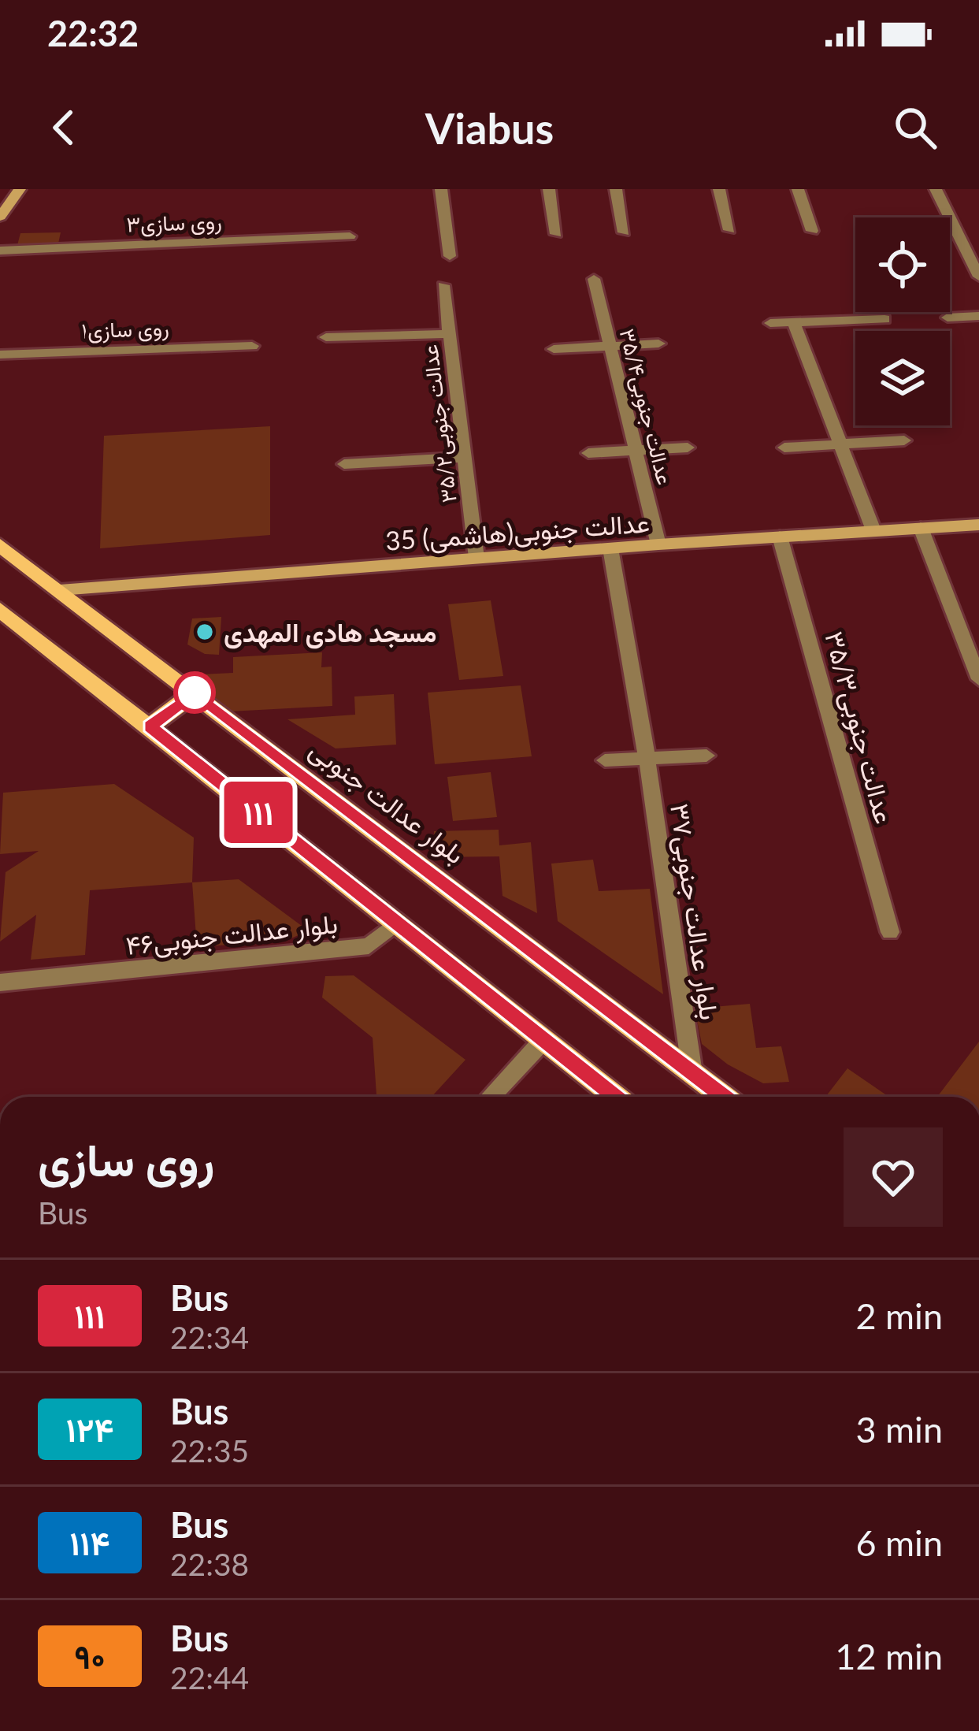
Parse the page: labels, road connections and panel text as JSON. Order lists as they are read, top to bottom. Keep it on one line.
{"streets":{"main road":["بلوار عدالت جنوبی"],"street":["روی سازی۳","روی سازی۱","عدالت جنوبی۳۵/۴","عدالت جنوبی۳۵/۲","35 عدالت جنوبی(هاشمی)","عدالت جنوبی۳۵/۳","بلوار عدالت جنوبی۳۷","بلوار عدالت جنوبی۴۶"]},"crossings":[["عدالت جنوبی۳۵/۴","35 عدالت جنوبی(هاشمی)"],["عدالت جنوبی۳۵/۲","35 عدالت جنوبی(هاشمی)"],["35 عدالت جنوبی(هاشمی)","عدالت جنوبی۳۵/۳"],["35 عدالت جنوبی(هاشمی)","بلوار عدالت جنوبی"],["35 عدالت جنوبی(هاشمی)","بلوار عدالت جنوبی۳۷"],["بلوار عدالت جنوبی","بلوار عدالت جنوبی۳۷"]],"places":["مسجد هادی المهدی"],"lines":["bus line ۱۱۱"],"page":{"status":"22:32","header":"Viabus","on_map":"۱۱۱","heading":["روی سازی","Bus"],"list":[{"mark":"۱۱۱","name":"Bus","note":"22:34","value":"2 min"},{"mark":"۱۲۴","name":"Bus","note":"22:35","value":"3 min"},{"mark":"۱۱۴","name":"Bus","note":"22:38","value":"6 min"},{"mark":"۹۰","name":"Bus","note":"22:44","value":"12 min"}]}}
